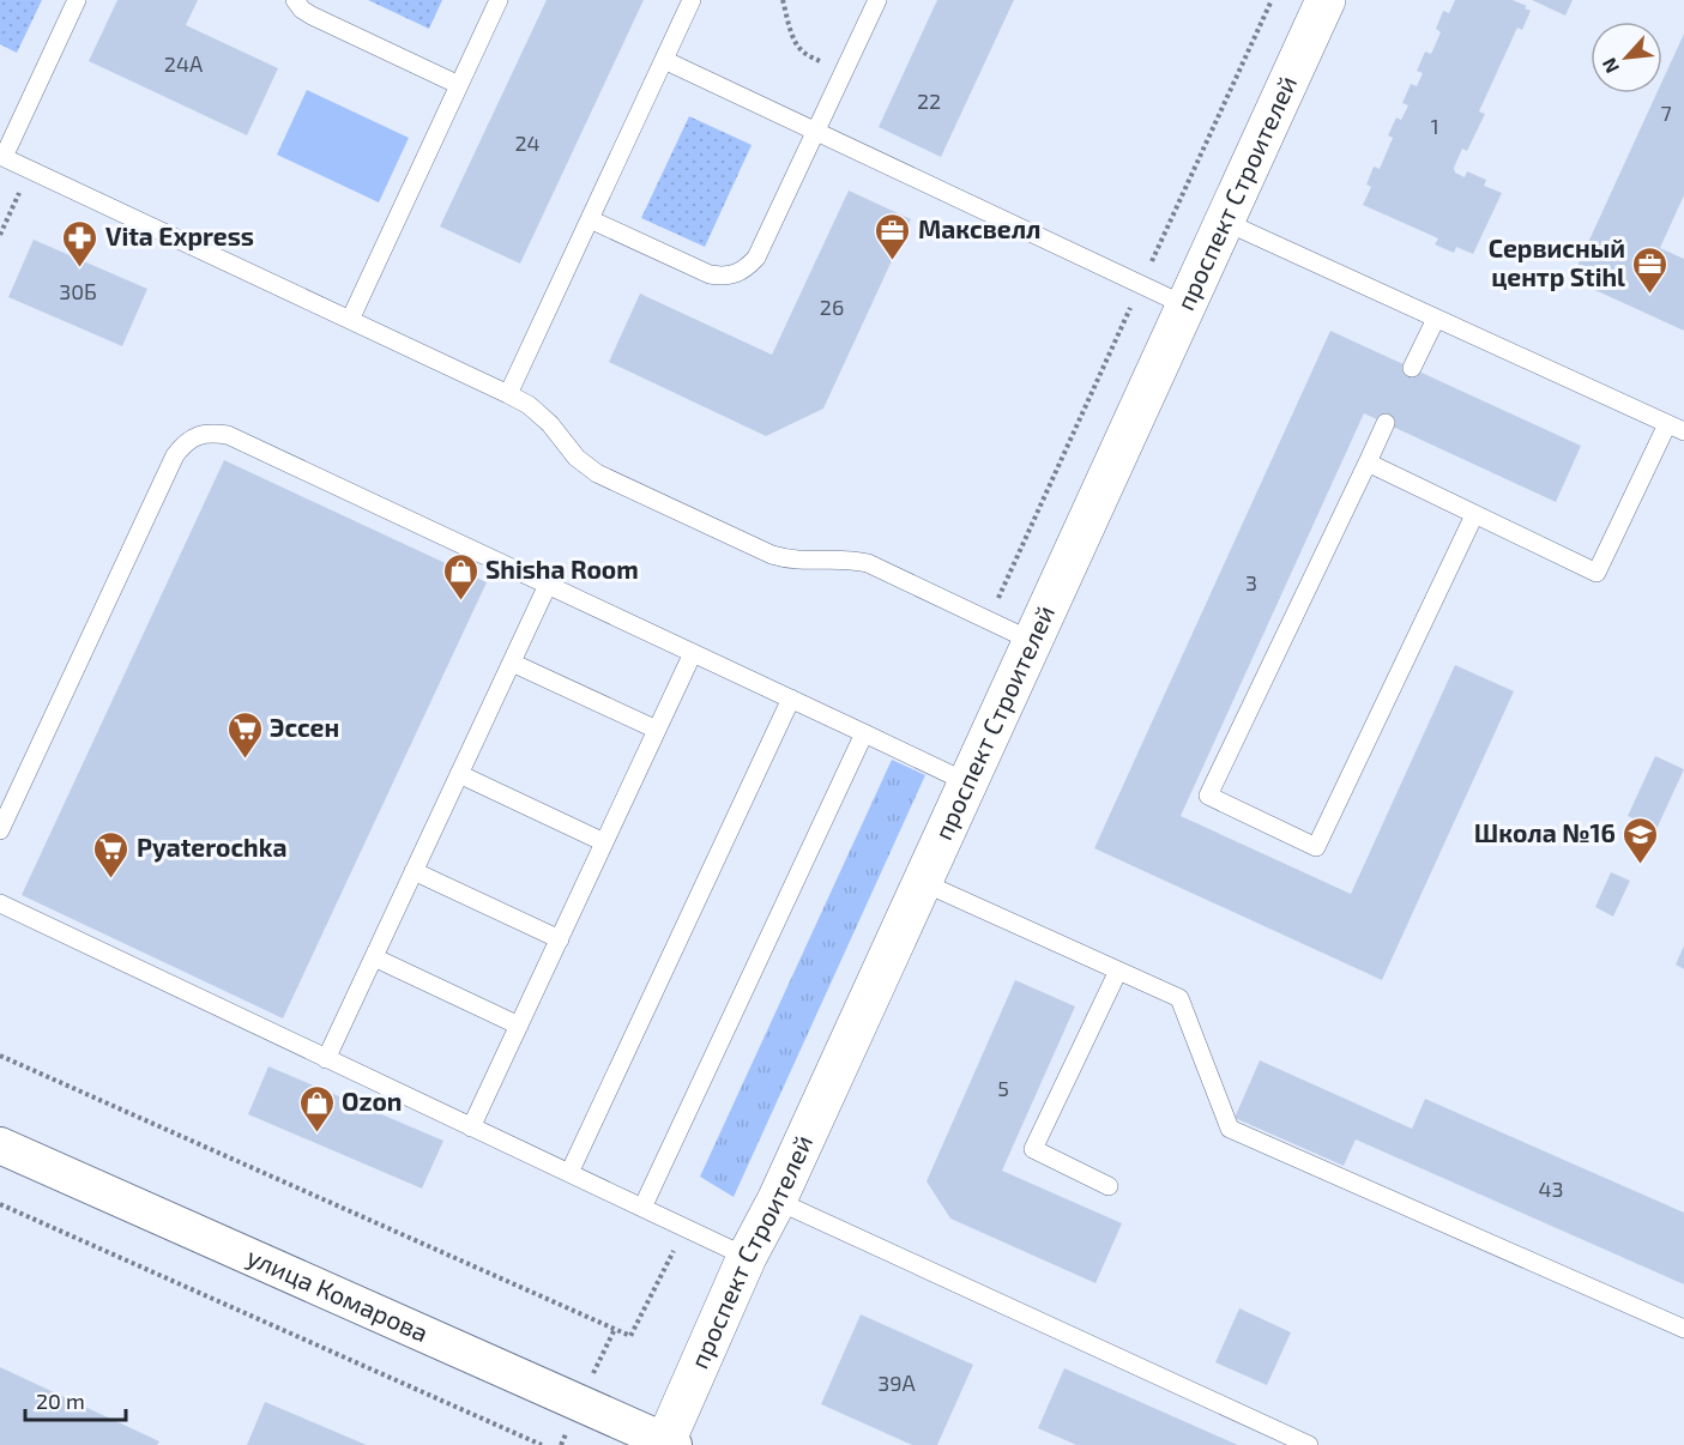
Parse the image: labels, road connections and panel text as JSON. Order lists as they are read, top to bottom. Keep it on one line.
{"streets":{"street":["проспект Строителей","улица Комарова"]},"crossings":[["проспект Строителей","улица Комарова"]],"places":{"office":["Максвелл","Сервисный центр Stihl"],"pharmacy":["Vita Express"],"shop":["Shisha Room","Ozon"],"supermarket":["Эссен","Pyaterochka"],"school or university":["Школа №16"]},"house_numbers":["24А","22","7","1","24","30Б","26","3","5","43","39А"],"scale_bar":"20 m","north":"bottom left"}
